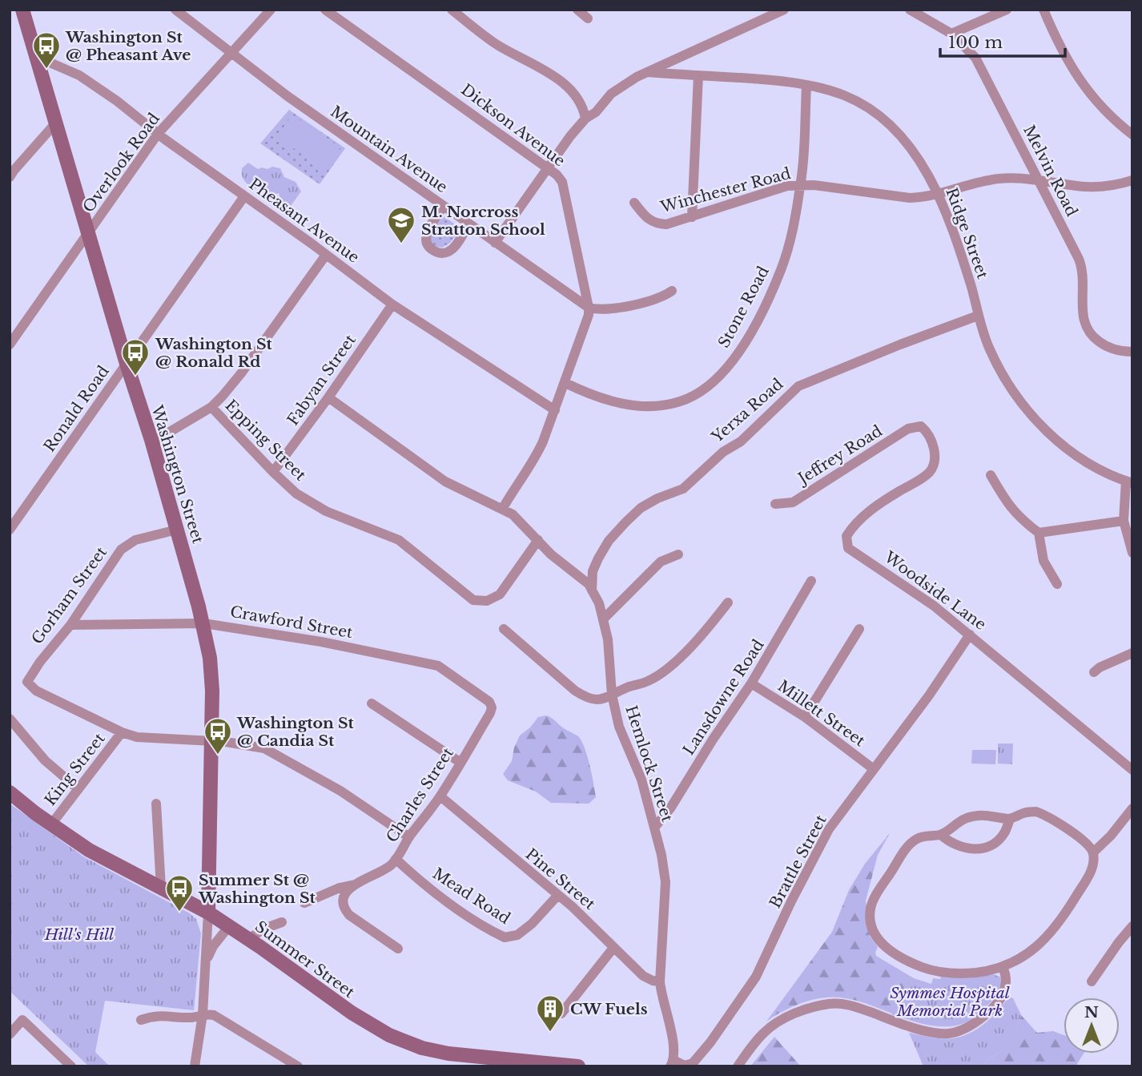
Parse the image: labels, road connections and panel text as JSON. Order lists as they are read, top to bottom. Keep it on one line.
{"streets":{"street":["Dickson Avenue","Mountain Avenue","Overlook Road","Melvin Road","Winchester Road","Pheasant Avenue","Ridge Street","Stone Road","Fabyan Street","Ronald Road","Yerxa Road","Epping Street","Jeffrey Road","Washington Street","Woodside Lane","Gorham Street","Crawford Street","Lansdowne Road","Millett Street","Hemlock Street","King Street","Charles Street","Brattle Street","Pine Street","Mead Road","Summer Street"]},"crossings":[["Dickson Avenue","Mountain Avenue"],["Dickson Avenue","Pheasant Avenue"],["Dickson Avenue","Stone Road"],["Dickson Avenue","Hemlock Street"],["Mountain Avenue","Overlook Road"],["Overlook Road","Pheasant Avenue"],["Overlook Road","Washington Street"],["Melvin Road","Winchester Road"],["Winchester Road","Ridge Street"],["Winchester Road","Stone Road"],["Pheasant Avenue","Fabyan Street"],["Pheasant Avenue","Ronald Road"],["Pheasant Avenue","Washington Street"],["Ridge Street","Stone Road"],["Ridge Street","Yerxa Road"],["Fabyan Street","Epping Street"],["Fabyan Street","Hemlock Street"],["Ronald Road","Washington Street"],["Yerxa Road","Hemlock Street"],["Epping Street","Hemlock Street"],["Jeffrey Road","Woodside Lane"],["Washington Street","Gorham Street"],["Washington Street","Crawford Street"],["Washington Street","Summer Street"],["Woodside Lane","Brattle Street"],["Gorham Street","Crawford Street"],["Gorham Street","King Street"],["Crawford Street","Charles Street"],["Lansdowne Road","Millett Street"],["Lansdowne Road","Hemlock Street"],["Millett Street","Brattle Street"],["Hemlock Street","Brattle Street"],["Hemlock Street","Pine Street"],["King Street","Summer Street"],["Charles Street","Pine Street"],["Charles Street","Mead Road"],["Pine Street","Mead Road"]],"parks":["Hill's Hill","Symmes Hospital Memorial Park"],"places":{"bus stop":["Washington St @ Pheasant Ave","Washington St @ Ronald Rd","Washington St @ Candia St","Summer St @ Washington St"],"school or university":["M. Norcross Stratton School"],"building":["CW Fuels"]},"scale_bar":"100 m","north":"top"}
